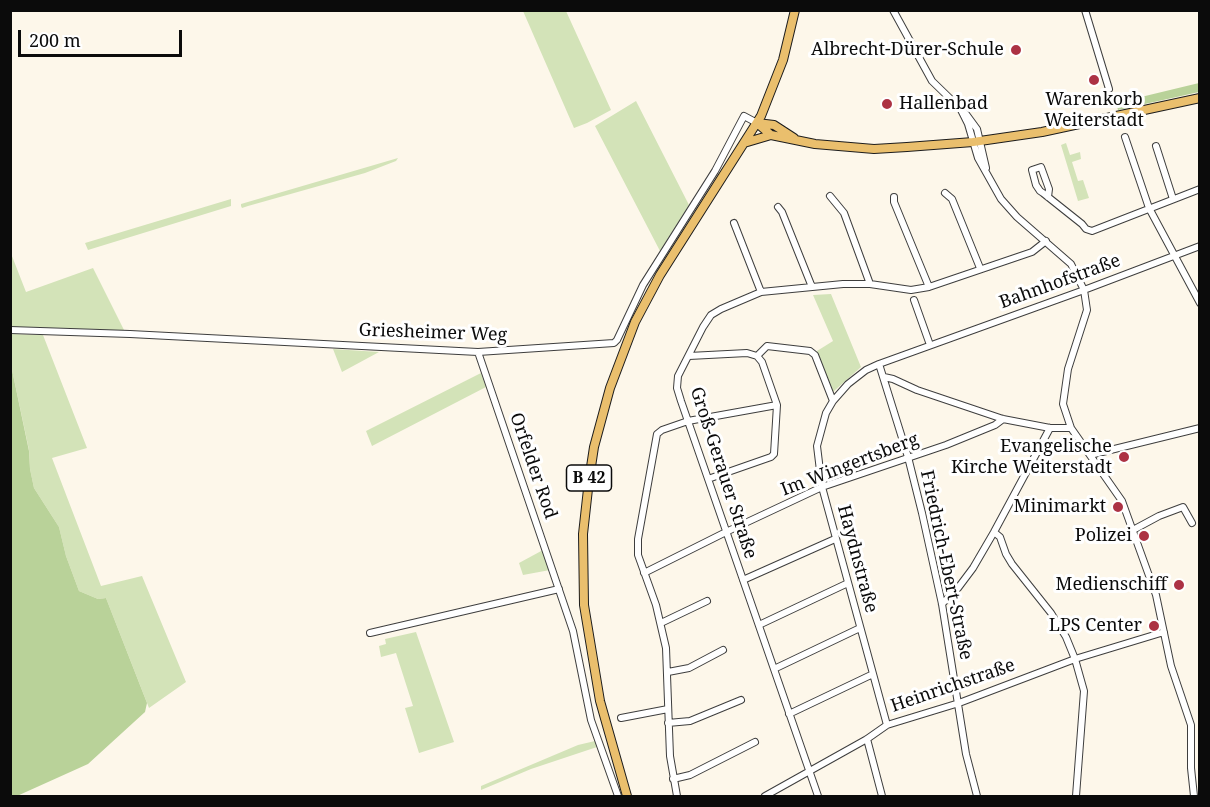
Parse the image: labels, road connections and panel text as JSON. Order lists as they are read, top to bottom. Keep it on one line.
{"streets":{"main road":["B 42"],"street":["Bahnhofstraße","Griesheimer Weg","Im Wingertsberg","Orfelder Rod","Groß-Gerauer Straße","Haydnstraße","Friedrich-Ebert-Straße","Heinrichstraße"]},"crossings":[["Bahnhofstraße","Haydnstraße"],["Bahnhofstraße","Friedrich-Ebert-Straße"],["Griesheimer Weg","Orfelder Rod"],["Griesheimer Weg","B 42"],["Im Wingertsberg","Groß-Gerauer Straße"],["Im Wingertsberg","Haydnstraße"],["Im Wingertsberg","Friedrich-Ebert-Straße"],["Groß-Gerauer Straße","Heinrichstraße"],["Haydnstraße","Friedrich-Ebert-Straße"],["Haydnstraße","Heinrichstraße"],["Friedrich-Ebert-Straße","Heinrichstraße"]],"places":["Albrecht-Dürer-Schule","Warenkorb Weiterstadt","Hallenbad","Evangelische Kirche Weiterstadt","Minimarkt","Polizei","Medienschiff","LPS Center"],"scale_bar":"200 m"}
